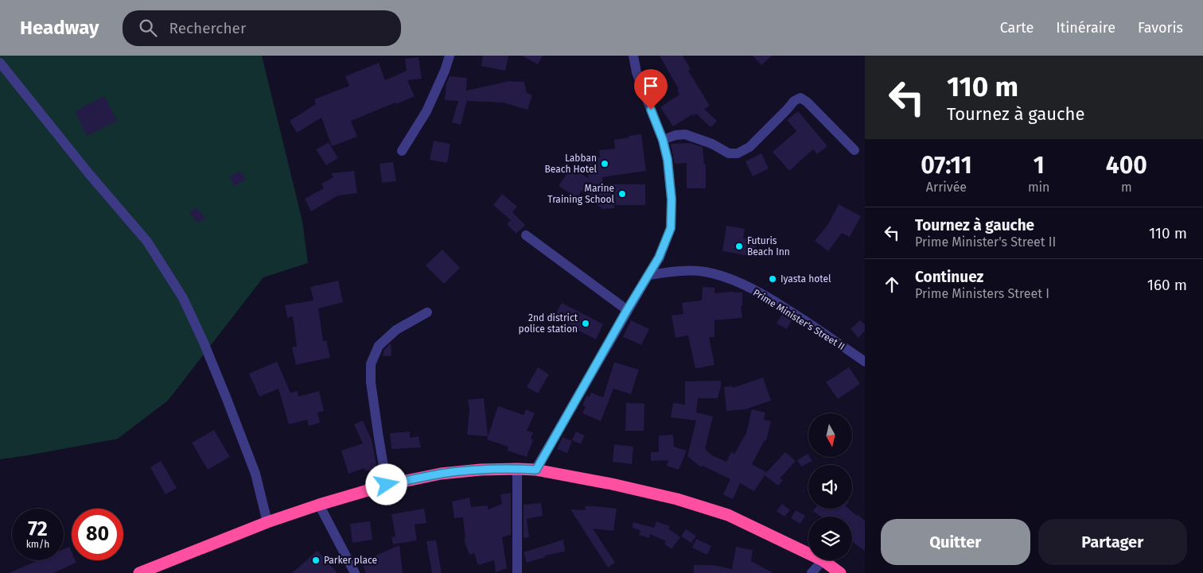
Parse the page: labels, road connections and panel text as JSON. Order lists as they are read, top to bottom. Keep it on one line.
{"streets":{"street":["Prime Minister's Street II"]},"places":["Labban Beach Hotel","Marine Training School","Futuris Beach Inn","Iyasta hotel","2nd district police station","Parker place"],"north":"bottom","page":{"header":"Headway","search":"Rechercher","nav":["Carte","Itinéraire","Favoris"],"turn":["110 m","Tournez à gauche"],"eta":["07:11","Arrivée","1","min","400","m"],"list":[{"name":"Tournez à gauche","note":"Prime Minister's Street II","value":"110 m"},{"name":"Continuez","note":"Prime Ministers Street I","value":"160 m"}],"speed":"72 km/h","limit":"80","buttons":["Quitter","Partager"]}}
